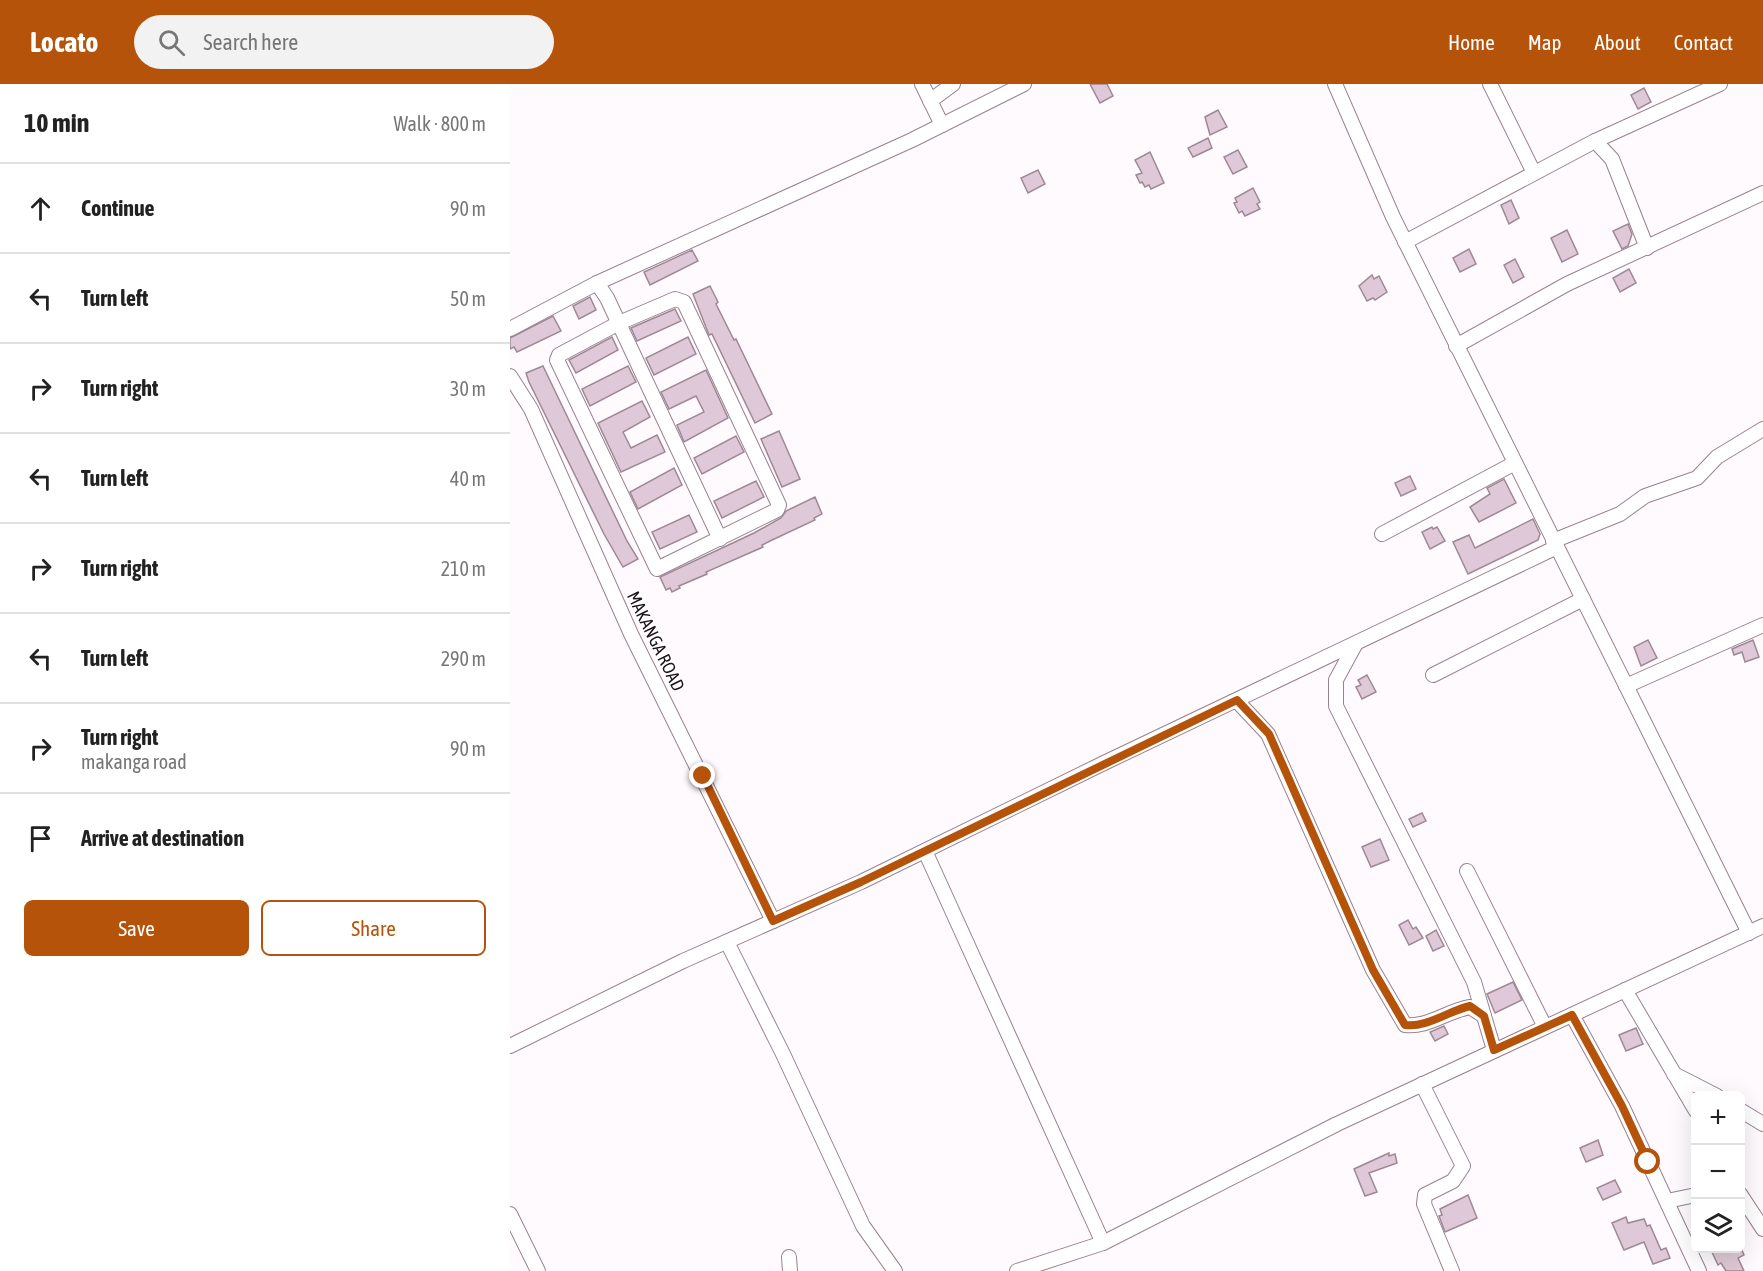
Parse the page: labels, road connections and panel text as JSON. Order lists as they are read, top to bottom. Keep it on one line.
{"streets":{"street":["MAKANGA ROAD"]},"page":{"header":"Locato","search":"Search here","nav":["Home","Map","About","Contact"],"heading":["10 min","Walk · 800 m"],"list":[["Continue","90 m"],["Turn left","50 m"],["Turn right","30 m"],["Turn left","40 m"],["Turn right","210 m"],["Turn left","290 m"],["Turn right","makanga road","90 m"],"Arrive at destination"],"buttons":["Save","Share"],"map_buttons":["+","−"]}}
